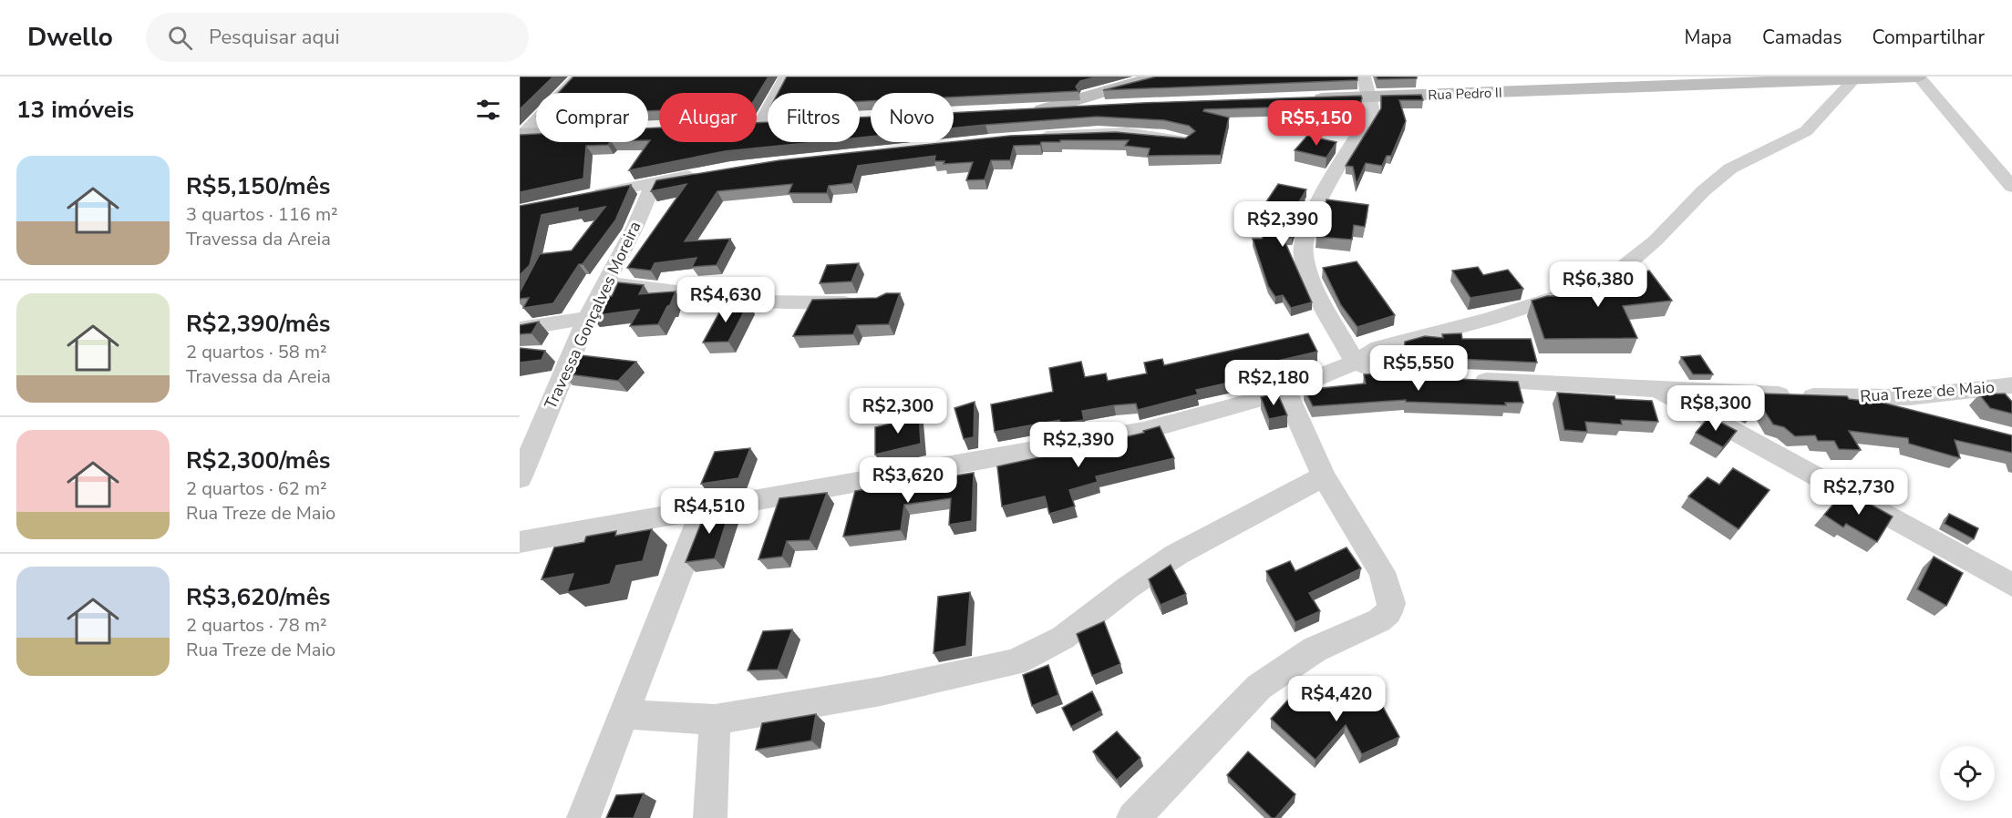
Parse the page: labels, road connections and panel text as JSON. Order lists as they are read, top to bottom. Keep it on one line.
{"streets":{"street":["Rua Pedro II","Travessa Gonçalves Moreira","Rua Treze de Maio"]},"page":{"header":"Dwello","search":"Pesquisar aqui","nav":["Mapa","Camadas","Compartilhar"],"heading":"13 imóveis","chip":["Comprar","Alugar","Filtros","Novo"],"price":["R$5,150","R$2,390","R$6,380","R$4,630","R$5,550","R$2,180","R$8,300","R$2,300","R$2,390","R$3,620","R$2,730","R$4,510","R$4,420"],"list":[{"name":"R$5,150/mês","note":"3 quartos · 116 m² · Travessa da Areia"},{"name":"R$2,390/mês","note":"2 quartos · 58 m² · Travessa da Areia"},{"name":"R$2,300/mês","note":"2 quartos · 62 m² · Rua Treze de Maio"},{"name":"R$3,620/mês","note":"2 quartos · 78 m² · Rua Treze de Maio"}]}}
